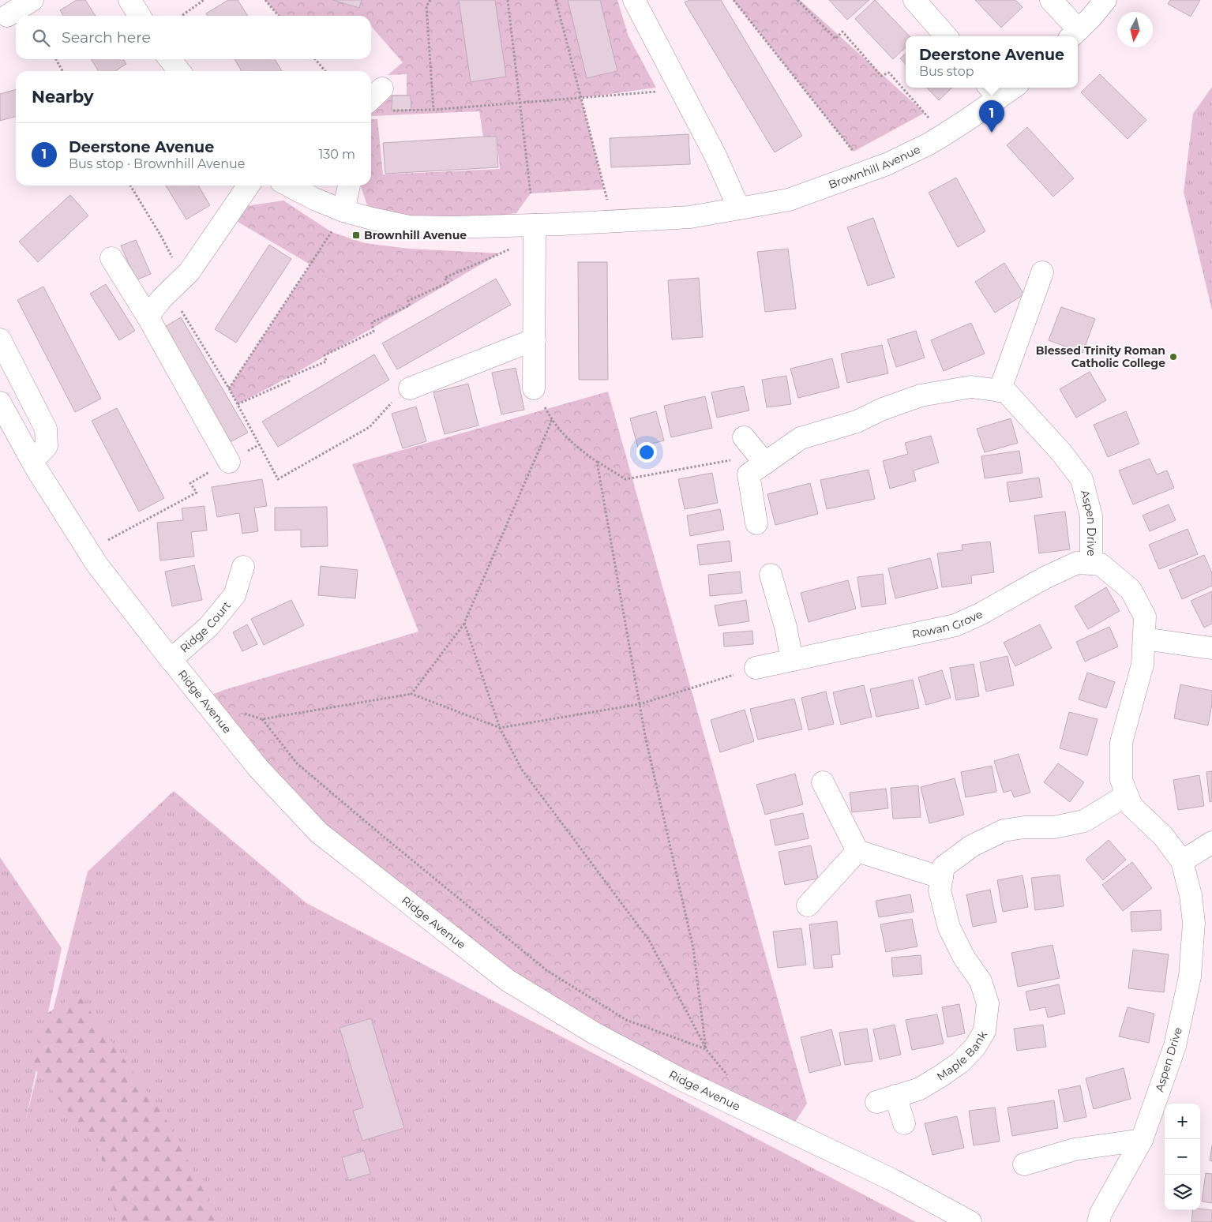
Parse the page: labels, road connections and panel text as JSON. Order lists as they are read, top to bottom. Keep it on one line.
{"streets":{"street":["Brownhill Avenue","Aspen Drive","Rowan Grove","Ridge Court","Ridge Avenue","Maple Bank"]},"crossings":[["Aspen Drive","Rowan Grove"],["Aspen Drive","Maple Bank"],["Ridge Court","Ridge Avenue"]],"places":{"transit":["Brownhill Avenue"],"other":["Blessed Trinity Roman Catholic College"]},"north":"bottom","page":{"search":"Search here","popup":["Deerstone Avenue","Bus stop"],"heading":"Nearby","pins":"1","list":[{"mark":"1","name":"Deerstone Avenue","note":"Bus stop · Brownhill Avenue","value":"130 m"}],"map_buttons":["+","−"]}}
